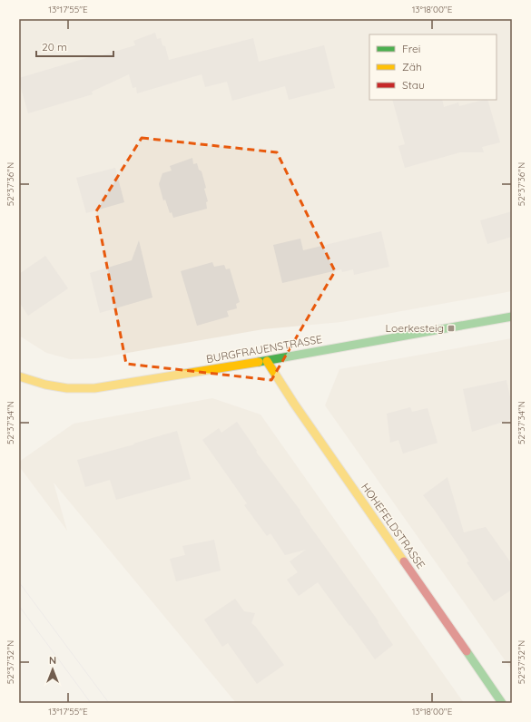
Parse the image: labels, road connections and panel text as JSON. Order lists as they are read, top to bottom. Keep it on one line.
{"streets":{"street":["BURGFRAUENSTRASSE","HOHEFELDSTRASSE"]},"crossings":[["BURGFRAUENSTRASSE","HOHEFELDSTRASSE"]],"places":{"transit":["Loerkesteig"]},"legend":["Frei","Zäh","Stau"],"scale_bar":"20 m","north":"top","coordinates":["13°17'55\"E","13°18'00\"E","52°37'36\"N","52°37'34\"N","52°37'32\"N"]}
